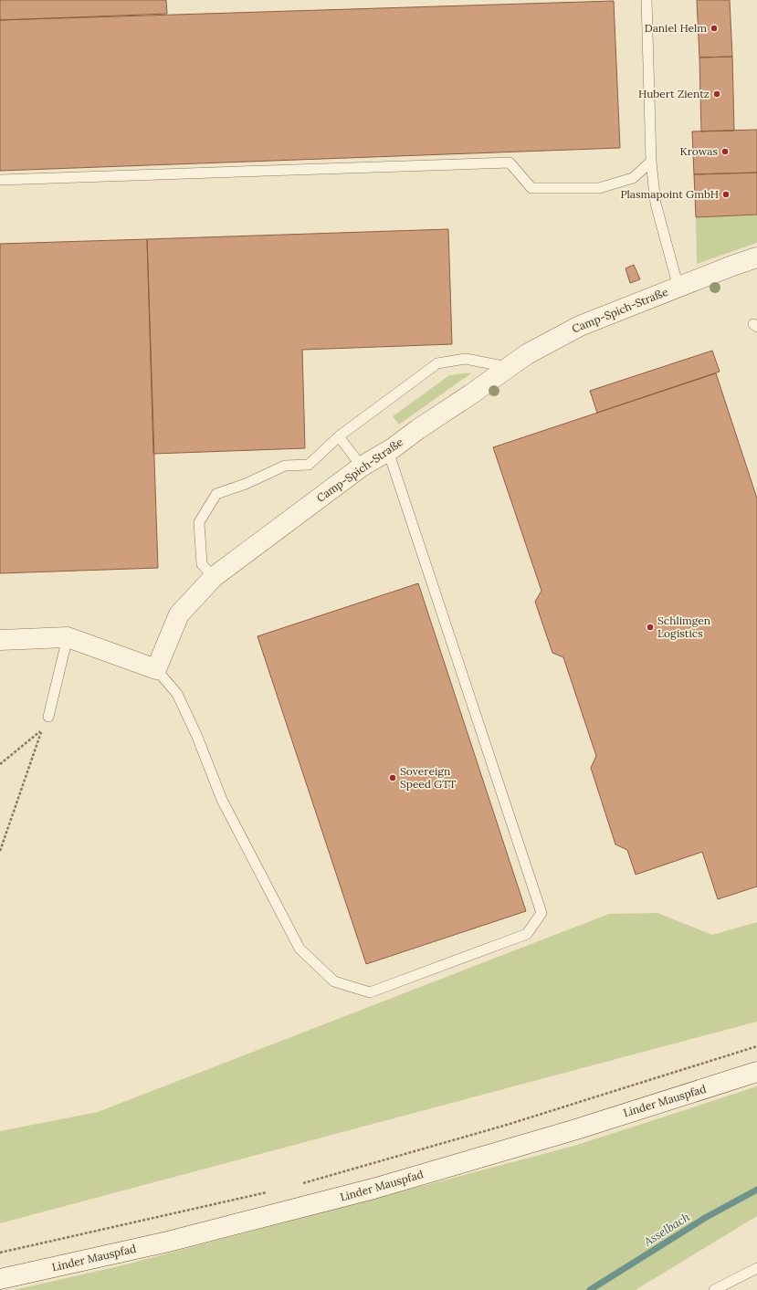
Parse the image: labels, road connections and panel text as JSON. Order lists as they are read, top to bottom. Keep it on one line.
{"streets":{"street":["Camp-Spich-Straße","Linder Mauspfad"]},"water":["Asselbach"],"places":["Daniel Helm","Hubert Zientz","Krowas","Plasmapoint GmbH","Schlimgen Logistics","Sovereign Speed GTT"]}
